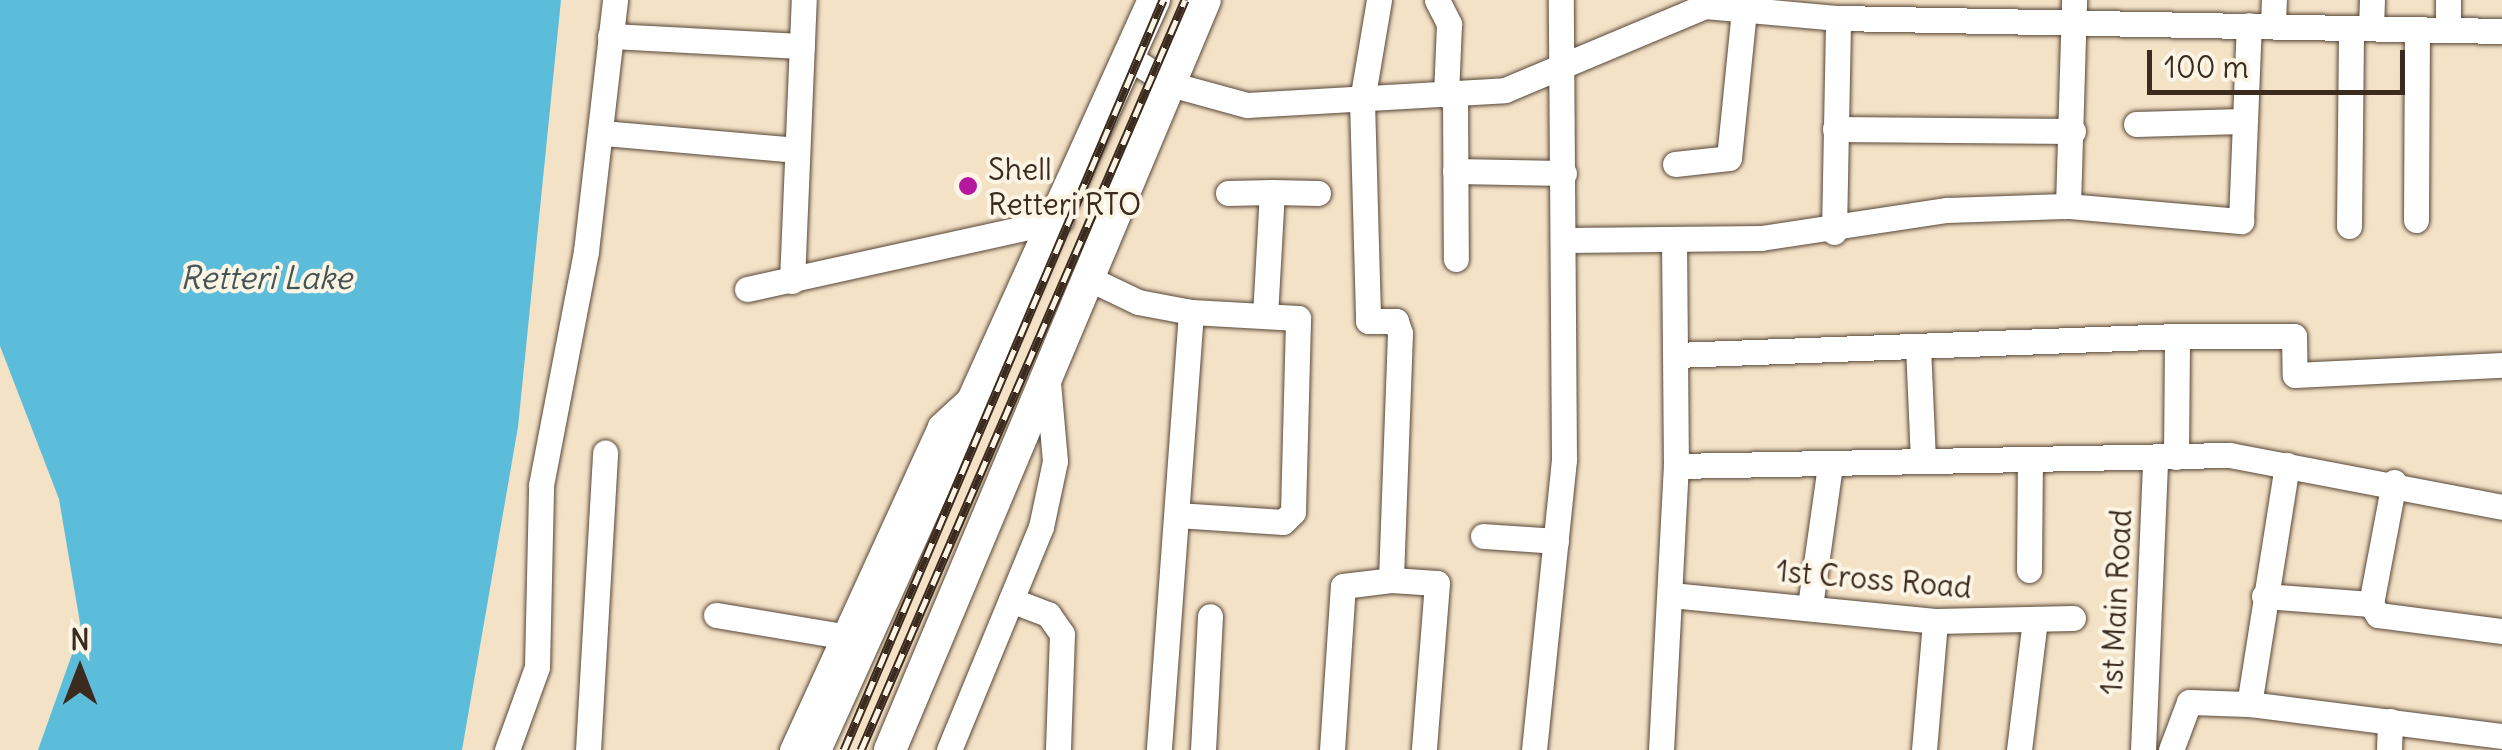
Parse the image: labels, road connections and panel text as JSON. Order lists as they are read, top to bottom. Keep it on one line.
{"streets":{"street":["1st Cross Road","1st Main Road"]},"water":["Retteri Lake"],"places":["Shell Retteri RTO"],"scale_bar":"100 m","north":"top"}
